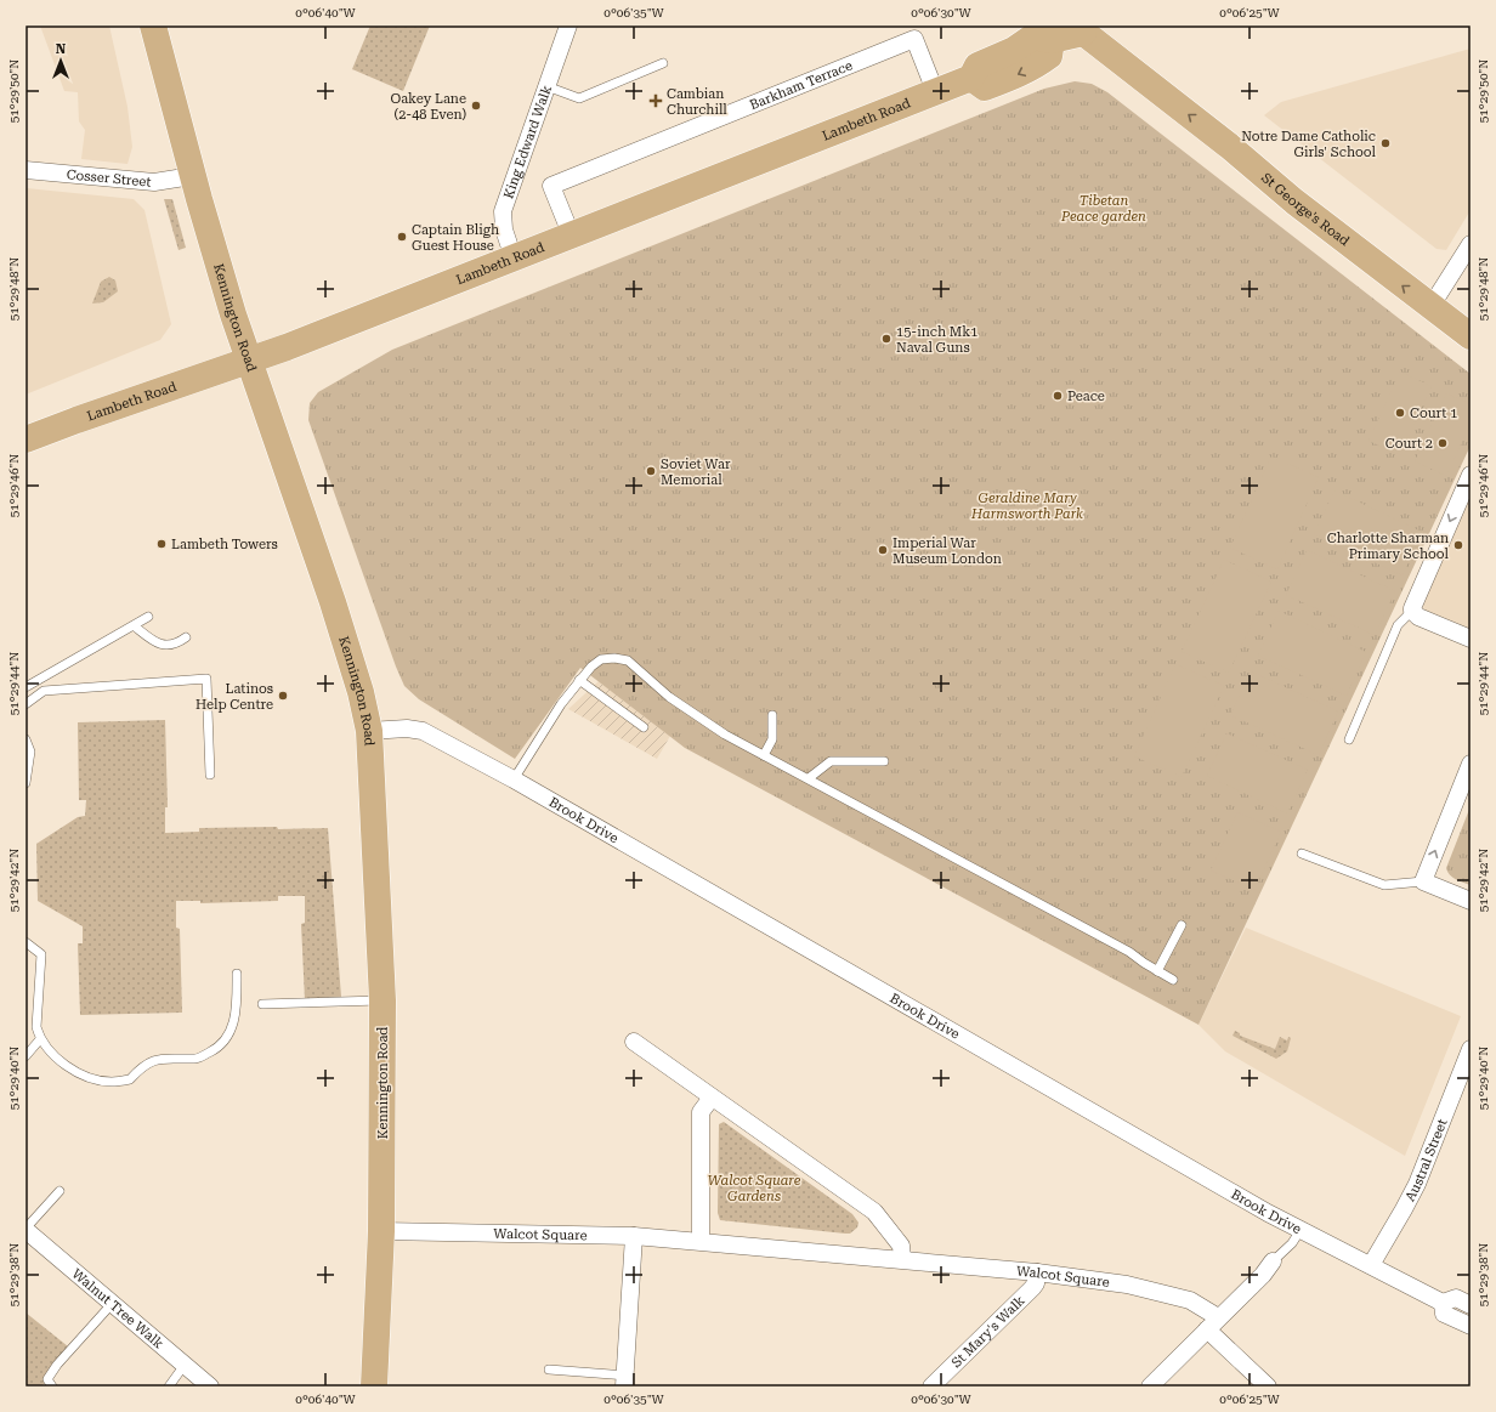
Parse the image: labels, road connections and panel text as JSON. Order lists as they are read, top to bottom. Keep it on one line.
{"streets":{"main road":["Lambeth Road","St George's Road","Kennington Road"],"street":["Barkham Terrace","King Edward Walk","Cosser Street","Brook Drive","Austral Street","Walcot Square","Walnut Tree Walk","St Mary's Walk"]},"crossings":[["Barkham Terrace","Lambeth Road"],["Lambeth Road","King Edward Walk"],["Lambeth Road","St George's Road"],["Lambeth Road","Kennington Road"],["Cosser Street","Kennington Road"],["Kennington Road","Brook Drive"],["Kennington Road","Walcot Square"],["Brook Drive","Austral Street"],["Walcot Square","St Mary's Walk"]],"one_way":["St George's Road"],"parks":["Tibetan Peace garden","Geraldine Mary Harmsworth Park","Walcot Square Gardens"],"places":{"health":["Cambian Churchill"],"other":["Oakey Lane (2-48 Even)","Notre Dame Catholic Girls' School","Captain Bligh Guest House","15-inch Mk1 Naval Guns","Peace","Court 1","Court 2","Soviet War Memorial","Lambeth Towers","Charlotte Sharman Primary School","Imperial War Museum London","Latinos Help Centre"]},"north":"top","coordinates":["0°06'40\"W","0°06'35\"W","0°06'30\"W","0°06'25\"W","51°29'50\"N","51°29'48\"N","51°29'46\"N","51°29'44\"N","51°29'42\"N","51°29'40\"N","51°29'38\"N"]}
